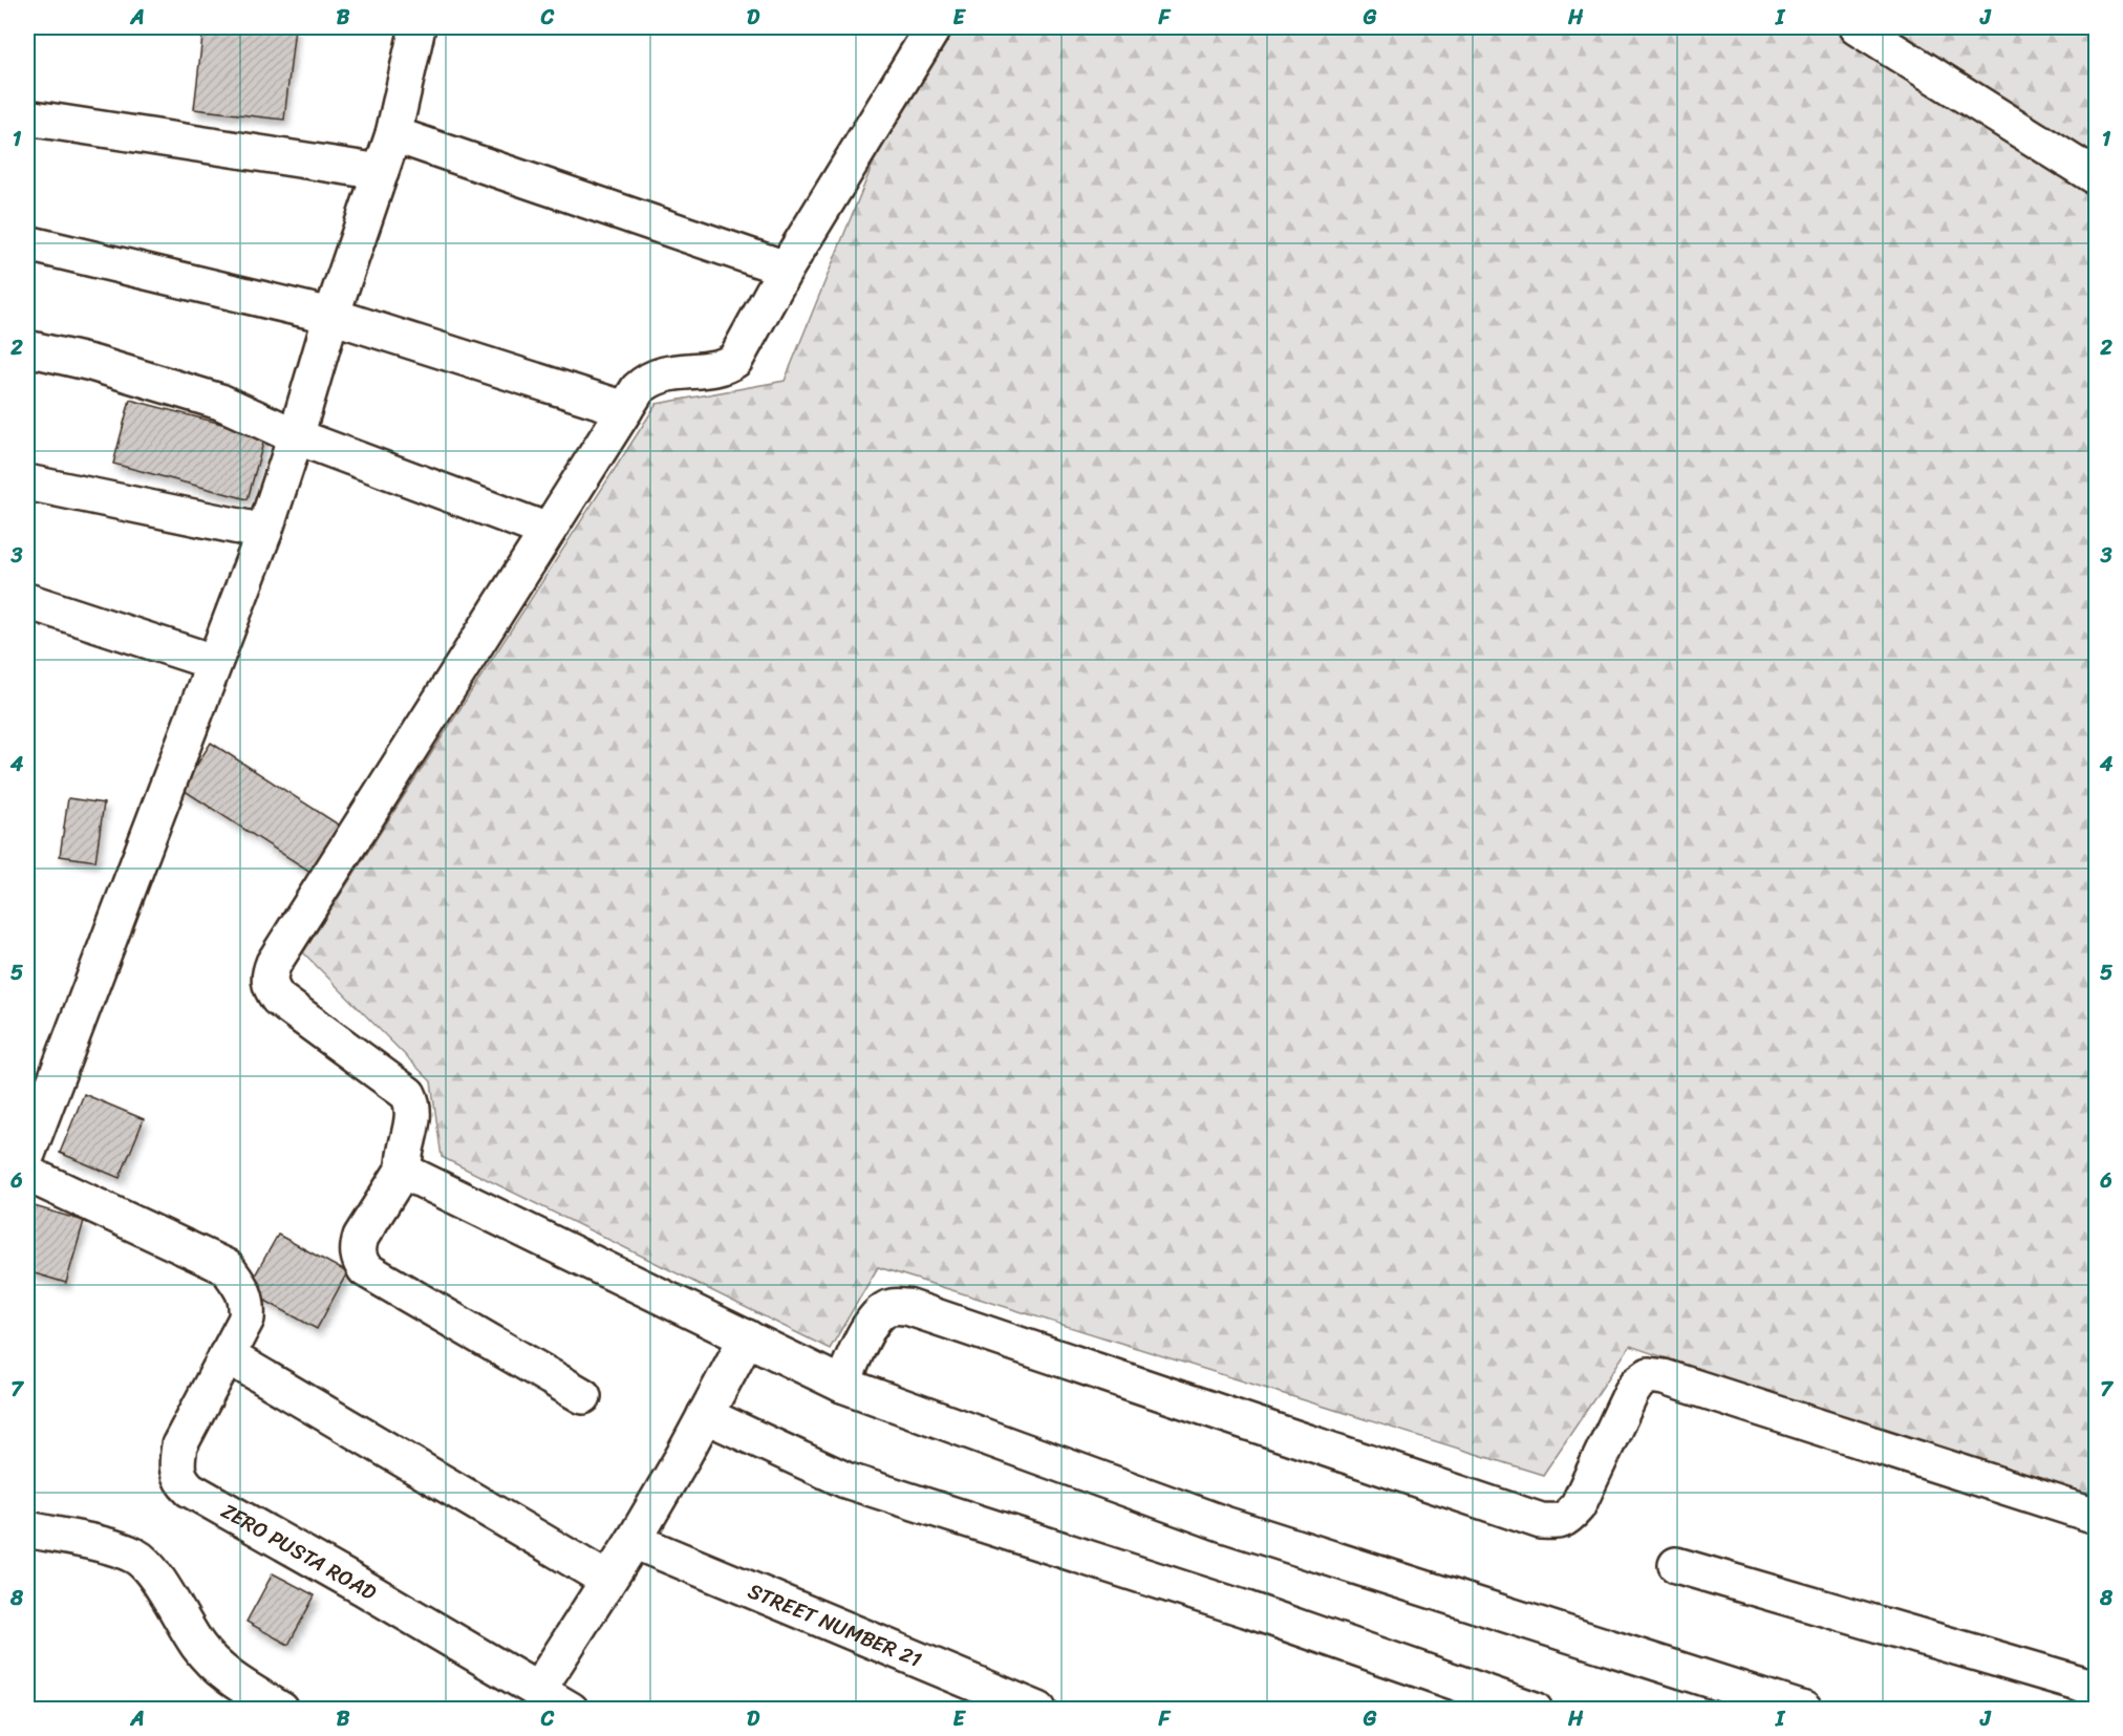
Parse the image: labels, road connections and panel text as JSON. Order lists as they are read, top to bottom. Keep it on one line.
{"streets":{"street":["ZERO PUSTA ROAD","STREET NUMBER 21"]},"grid":{"columns":["A","B","C","D","E","F","G","H","I","J"],"rows":["1","2","3","4","5","6","7","8"]}}
